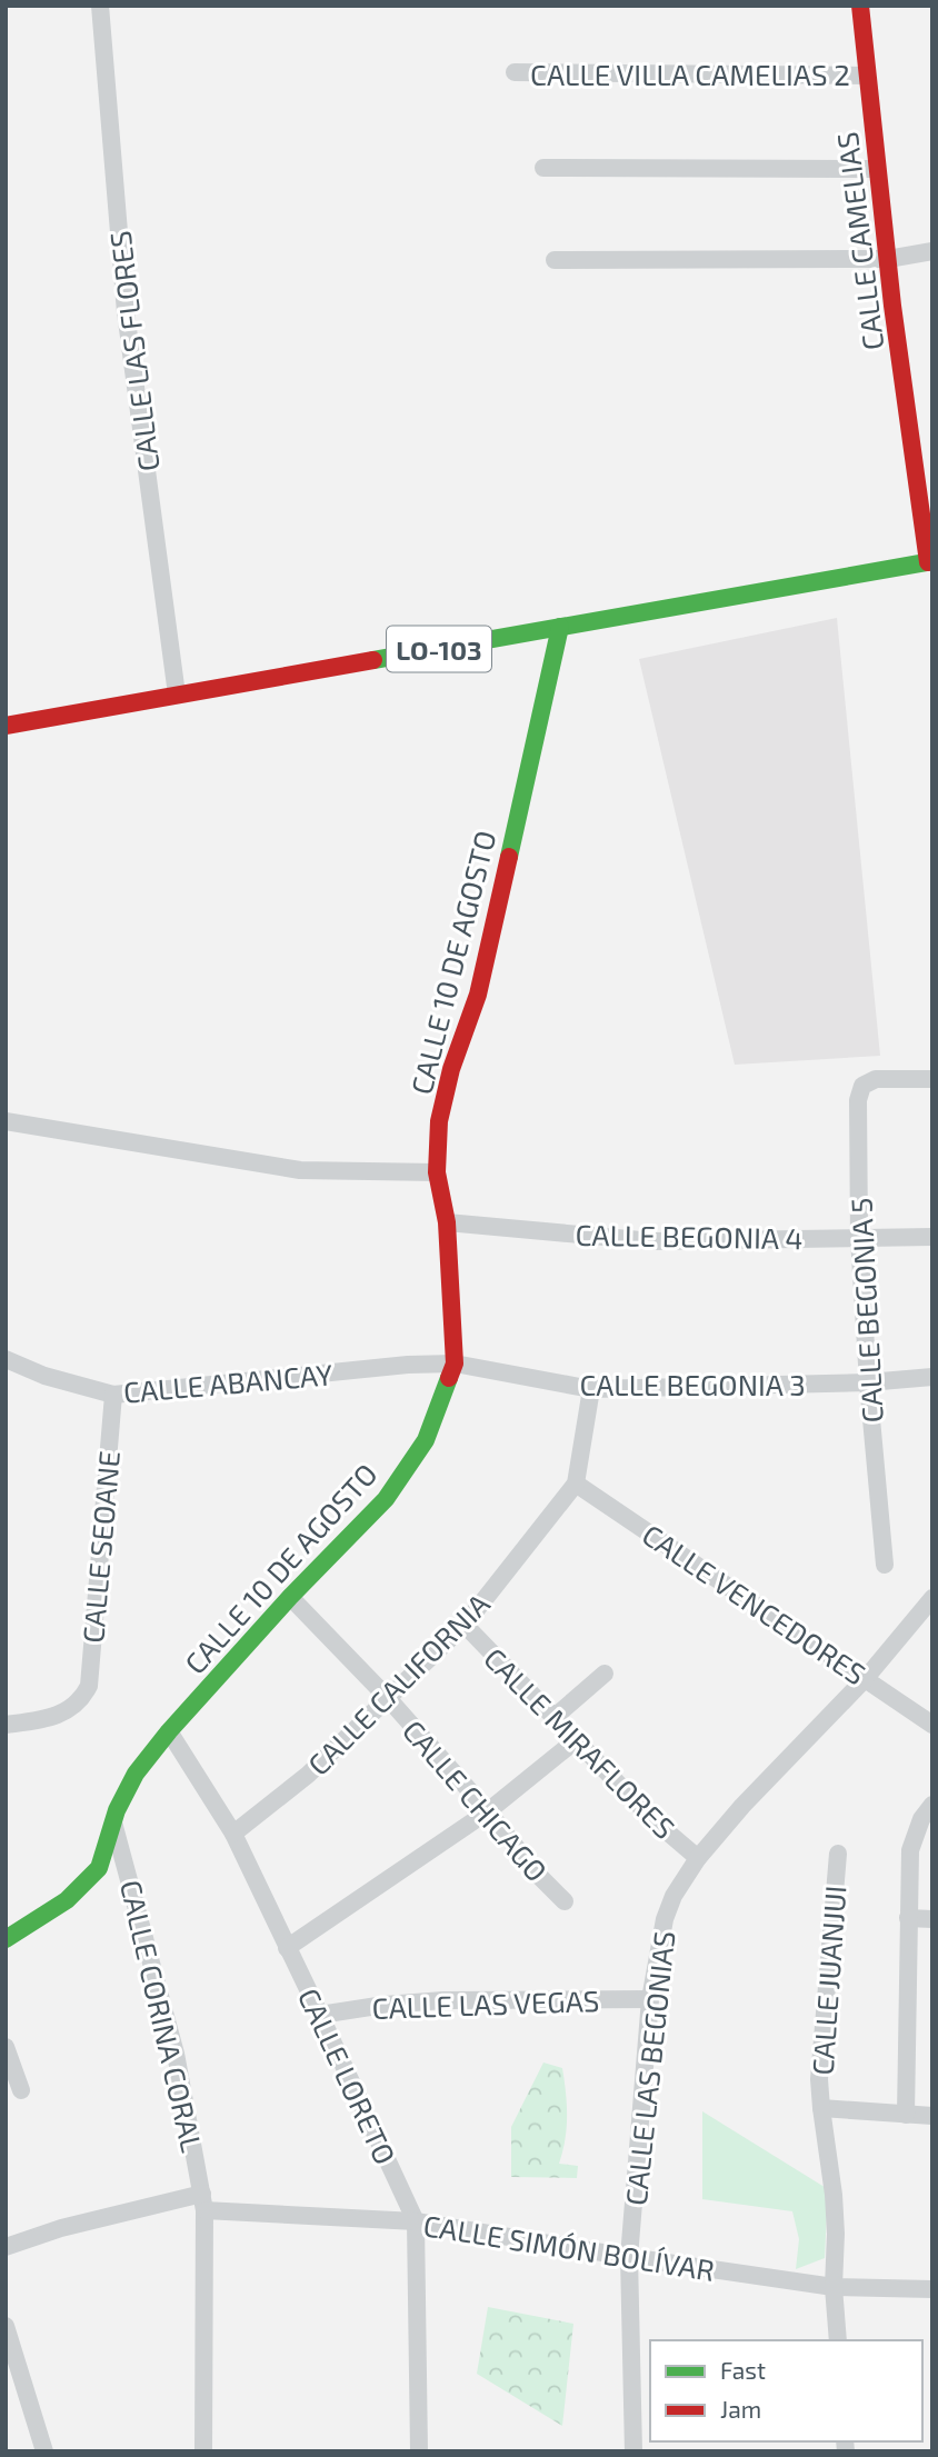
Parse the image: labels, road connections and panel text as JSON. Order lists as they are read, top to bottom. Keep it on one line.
{"streets":{"street":["CALLE VILLA CAMELIAS 2","CALLE CAMELIAS","CALLE LAS FLORES","LO-103","CALLE 10 DE AGOSTO","CALLE BEGONIA 4","CALLE BEGONIA 5","CALLE ABANCAY","CALLE BEGONIA 3","CALLE SEOANE","CALLE VENCEDORES","CALLE CALIFORNIA","CALLE MIRAFLORES","CALLE CHICAGO","CALLE JUANJUI","CALLE LAS VEGAS","CALLE CORINA CORAL","CALLE LAS BEGONIAS","CALLE LORETO","CALLE SIMÓN BOLÍVAR"]},"crossings":[["CALLE VILLA CAMELIAS 2","CALLE CAMELIAS"],["CALLE CAMELIAS","LO-103"],["CALLE LAS FLORES","LO-103"],["LO-103","CALLE 10 DE AGOSTO"],["CALLE 10 DE AGOSTO","CALLE BEGONIA 4"],["CALLE 10 DE AGOSTO","CALLE ABANCAY"],["CALLE 10 DE AGOSTO","CALLE BEGONIA 3"],["CALLE 10 DE AGOSTO","CALLE CHICAGO"],["CALLE 10 DE AGOSTO","CALLE CORINA CORAL"],["CALLE 10 DE AGOSTO","CALLE LORETO"],["CALLE BEGONIA 4","CALLE BEGONIA 5"],["CALLE BEGONIA 5","CALLE BEGONIA 3"],["CALLE ABANCAY","CALLE BEGONIA 3"],["CALLE ABANCAY","CALLE SEOANE"],["CALLE BEGONIA 3","CALLE CALIFORNIA"],["CALLE VENCEDORES","CALLE CALIFORNIA"],["CALLE VENCEDORES","CALLE LAS BEGONIAS"],["CALLE CALIFORNIA","CALLE MIRAFLORES"],["CALLE CALIFORNIA","CALLE CHICAGO"],["CALLE CALIFORNIA","CALLE LORETO"],["CALLE MIRAFLORES","CALLE LAS BEGONIAS"],["CALLE JUANJUI","CALLE SIMÓN BOLÍVAR"],["CALLE LAS VEGAS","CALLE LAS BEGONIAS"],["CALLE LAS VEGAS","CALLE LORETO"],["CALLE CORINA CORAL","CALLE SIMÓN BOLÍVAR"],["CALLE LAS BEGONIAS","CALLE SIMÓN BOLÍVAR"],["CALLE LORETO","CALLE SIMÓN BOLÍVAR"]],"legend":["Fast","Jam"]}
